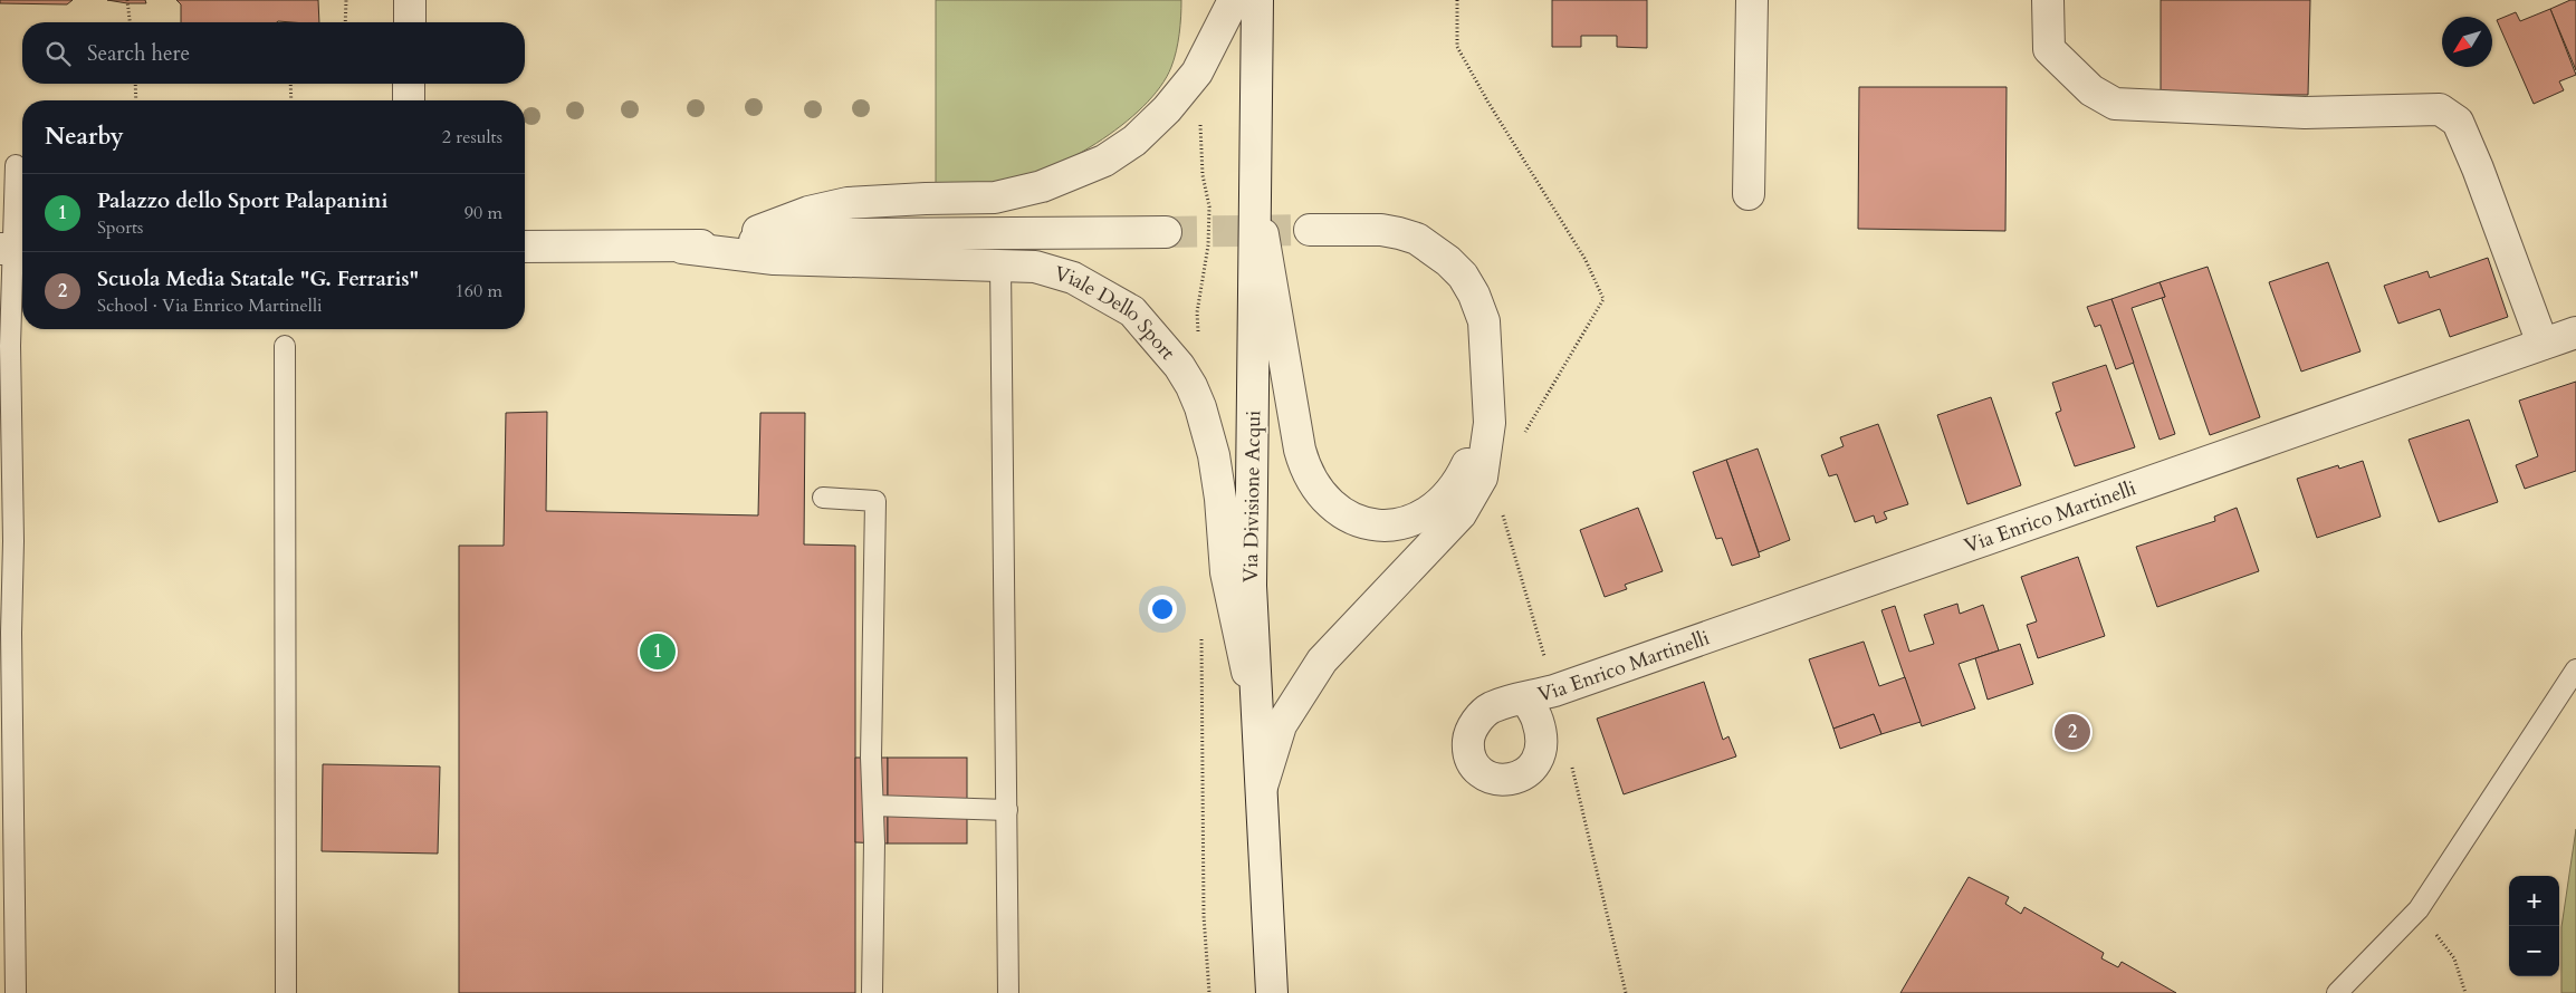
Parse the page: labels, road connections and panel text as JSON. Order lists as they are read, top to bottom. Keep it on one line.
{"streets":{"street":["Viale Dello Sport","Via Divisione Acqui","Via Enrico Martinelli"]},"crossings":[["Viale Dello Sport","Via Divisione Acqui"]],"north":"bottom left","page":{"search":"Search here","heading":["Nearby","2 results"],"list":[{"mark":"1","name":"Palazzo dello Sport Palapanini","note":"Sports","value":"90 m"},{"mark":"2","name":"Scuola Media Statale \"G. Ferraris\"","note":"School · Via Enrico Martinelli","value":"160 m"}],"pins":["1","2"],"map_buttons":["+","−"]}}
